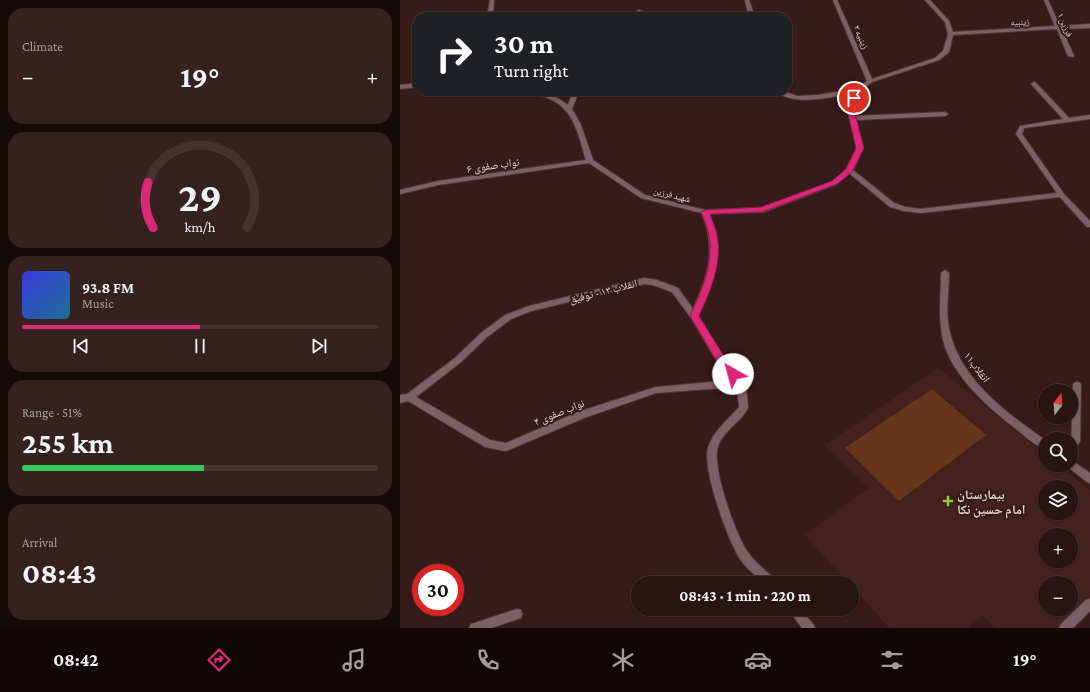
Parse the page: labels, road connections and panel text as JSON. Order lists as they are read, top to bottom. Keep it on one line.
{"streets":{"street":["زینبیه","فرزین ۱","زینبیه ۲","نواب صفوی ۶","شهید فرزین","انقلاب ۱۳ - توفیق","انقلاب۱۱","نواب صفوی ۴"]},"crossings":[["زینبیه","فرزین ۱"],["نواب صفوی ۶","شهید فرزین"],["انقلاب ۱۳ - توفیق","نواب صفوی ۴"]],"places":{"health":["بیمارستان امام حسین نکا"]},"north":"top","page":{"tile":["Climate",["Range · 51%","255 km"],["Arrival","08:43"]],"turn":["30 m","Turn right"],"heat":["−","19°","+"],"song":["93.8 FM","Music"],"map_buttons":["+","−"],"limit":"30","trip":"08:43 · 1 min · 220 m","tabs":["08:42","19°"],"gauge":["29","km/h"]}}
